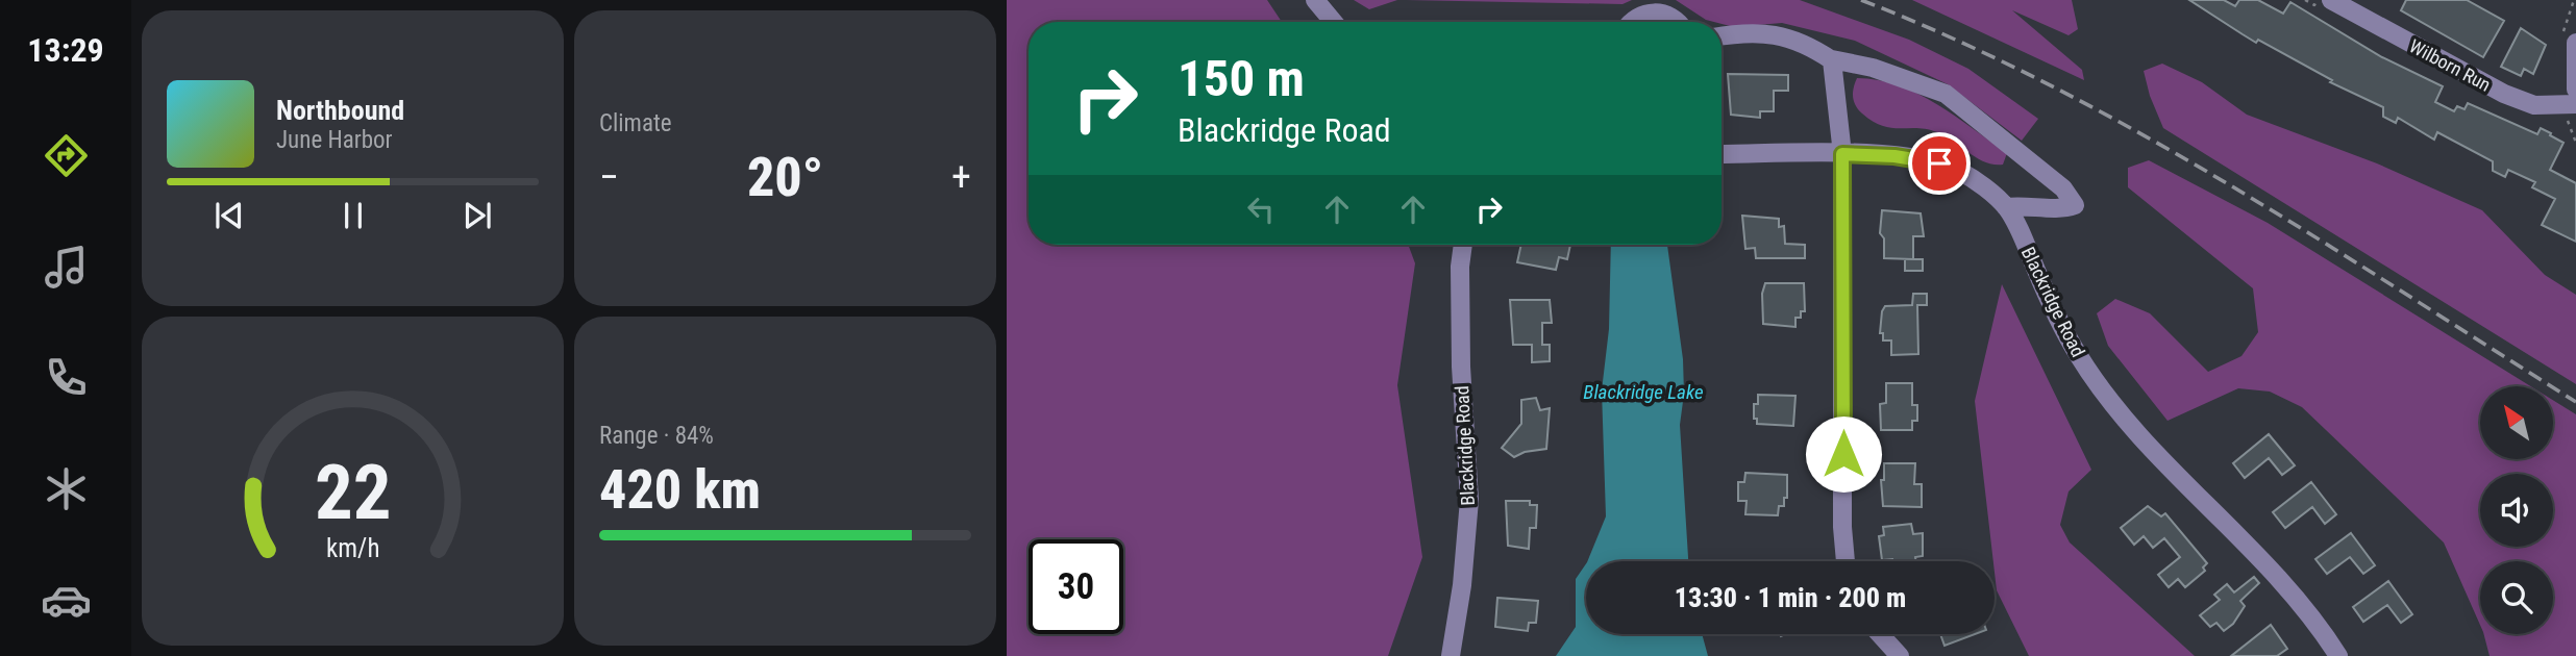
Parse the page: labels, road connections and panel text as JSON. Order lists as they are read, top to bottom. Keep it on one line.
{"streets":{"street":["Wilborn Run","Blackridge Road"]},"water":["Blackridge Lake"],"north":"top left","page":{"tabs":"13:29","tile":["Climate",["Range · 84%","420 km"]],"turn":["150 m","Blackridge Road"],"song":["Northbound","June Harbor"],"heat":["−","20°","+"],"limit":"30","trip":"13:30 · 1 min · 200 m","gauge":["22","km/h"]}}
